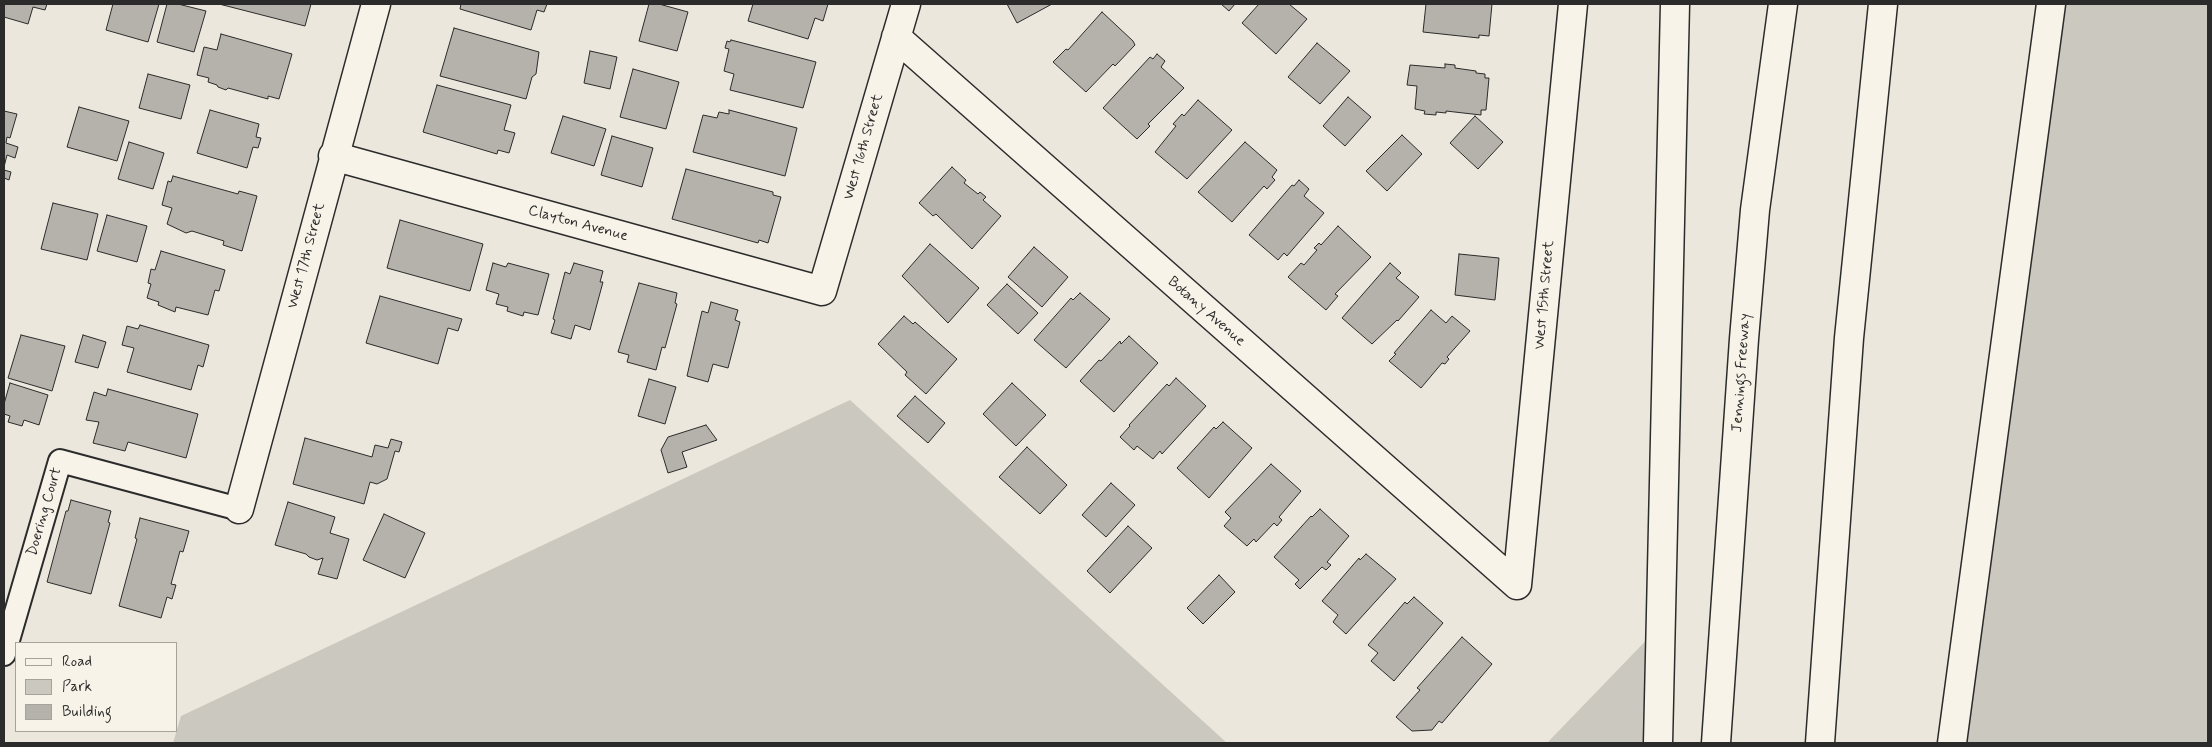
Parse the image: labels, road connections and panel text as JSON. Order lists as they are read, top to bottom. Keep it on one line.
{"streets":{"main road":["West 16th Street","Clayton Avenue","West 17th Street","West 15th Street","Botany Avenue","Jennings Freeway"],"lane":["Doering Court"]},"crossings":[["West 16th Street","Clayton Avenue"],["West 16th Street","Botany Avenue"],["Clayton Avenue","West 17th Street"],["West 17th Street","Doering Court"],["West 15th Street","Botany Avenue"]],"legend":["Road","Park","Building"]}
